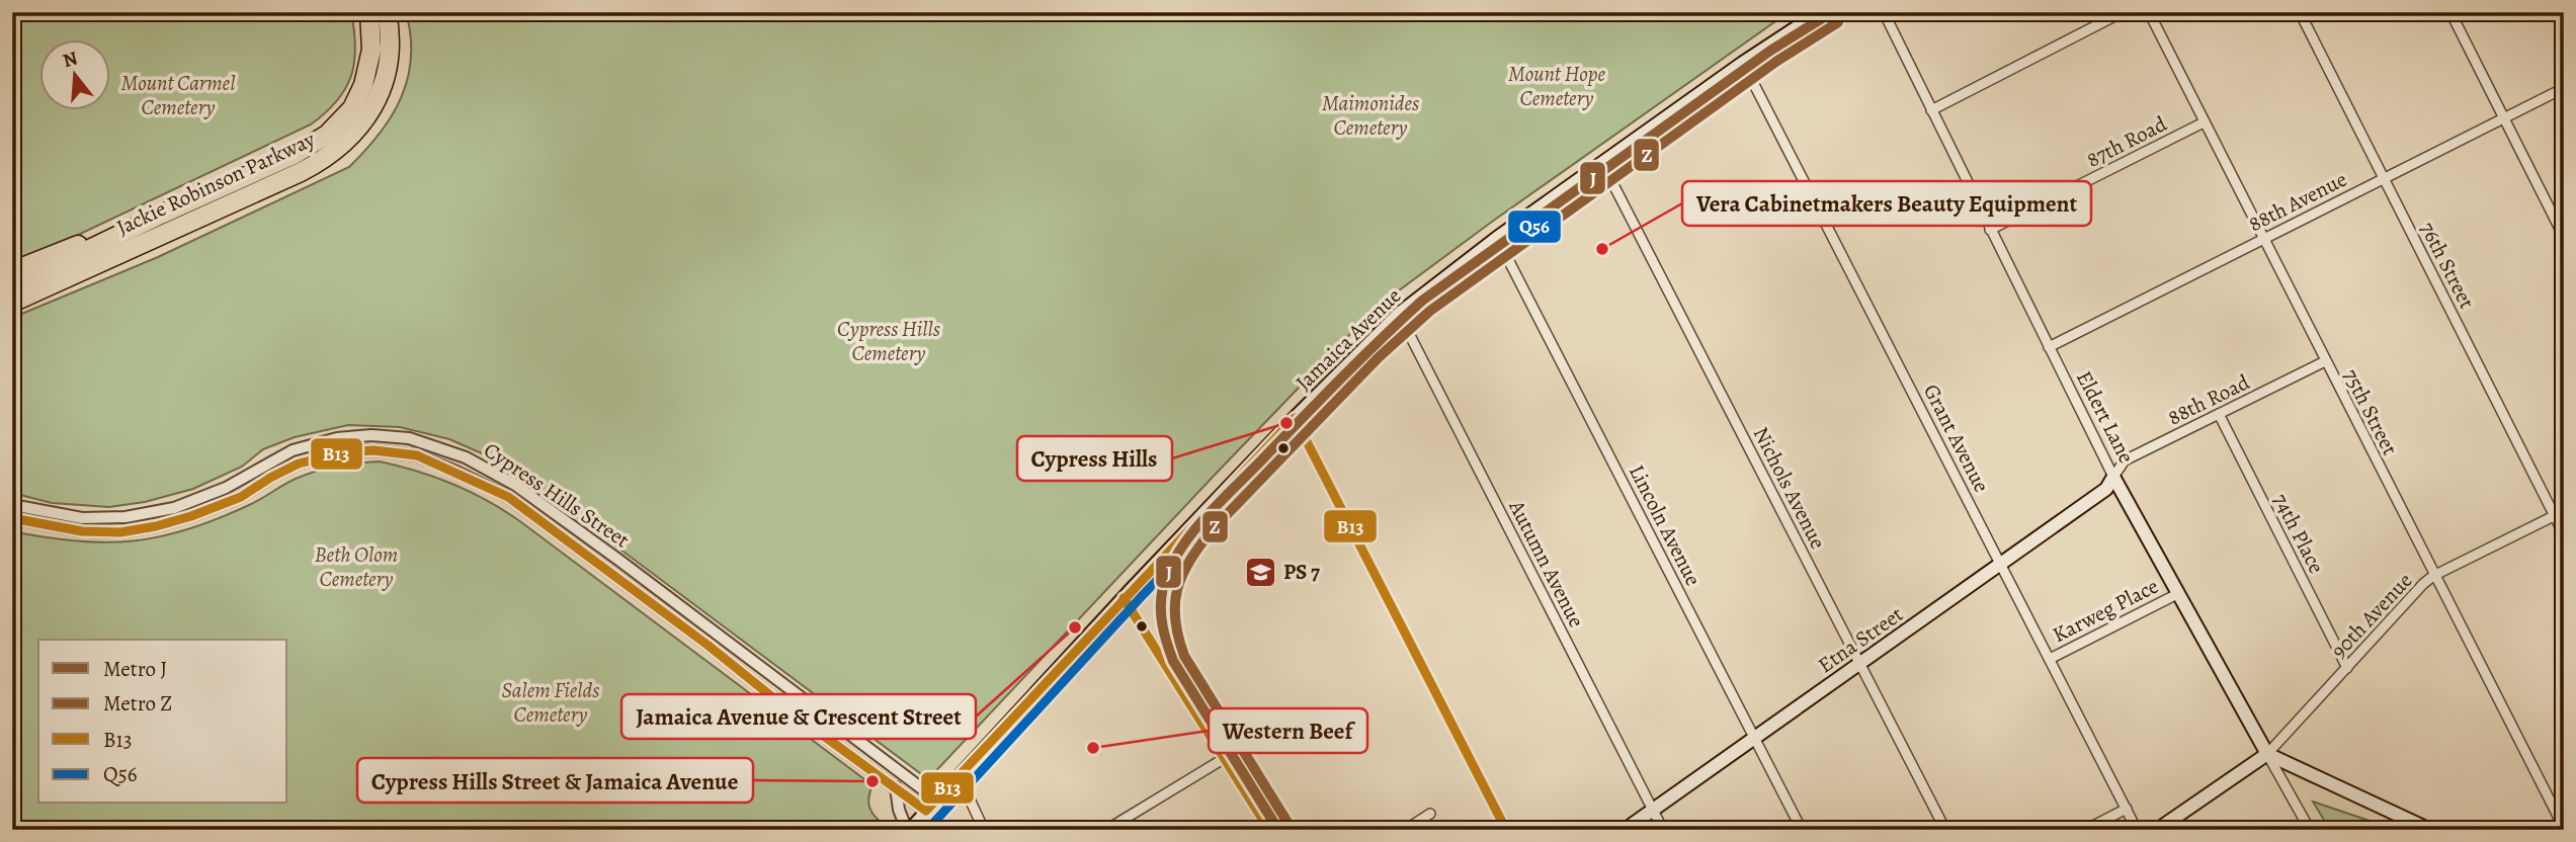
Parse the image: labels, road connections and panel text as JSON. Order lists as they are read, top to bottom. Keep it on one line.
{"streets":{"highway":["Jackie Robinson Parkway"],"main road":["Jamaica Avenue","Eldert Lane","Etna Street"],"street":["87th Road","88th Avenue","76th Street","88th Road","75th Street","Grant Avenue","Nichols Avenue","Cypress Hills Street","Lincoln Avenue","74th Place","Autumn Avenue","Karweg Place","90th Avenue"]},"crossings":[["87th Road","75th Street"],["87th Road","Eldert Lane"],["88th Avenue","76th Street"],["88th Avenue","75th Street"],["88th Avenue","Eldert Lane"],["76th Street","90th Avenue"],["Jamaica Avenue","Grant Avenue"],["Jamaica Avenue","Nichols Avenue"],["Jamaica Avenue","Cypress Hills Street"],["Jamaica Avenue","Lincoln Avenue"],["Jamaica Avenue","Autumn Avenue"],["88th Road","75th Street"],["88th Road","Eldert Lane"],["88th Road","74th Place"],["88th Road","Etna Street"],["75th Street","90th Avenue"],["Eldert Lane","Karweg Place"],["Eldert Lane","90th Avenue"],["Eldert Lane","Etna Street"],["Grant Avenue","Karweg Place"],["Grant Avenue","Etna Street"],["Nichols Avenue","Etna Street"],["Lincoln Avenue","Etna Street"],["74th Place","90th Avenue"],["Autumn Avenue","Etna Street"]],"parks":["Mount Hope Cemetery","Mount Carmel Cemetery","Maimonides Cemetery","Cypress Hills Cemetery","Beth Olom Cemetery","Salem Fields Cemetery"],"places":{"other":["Vera Cabinetmakers Beauty Equipment","Cypress Hills","Jamaica Avenue & Crescent Street","Western Beef","Cypress Hills Street & Jamaica Avenue"],"school or university":["PS 7"]},"lines":["metro line J","metro line Z","transit line Q56","transit line B13"],"legend":["Metro J","Metro Z","B13","Q56"],"north":"top"}
